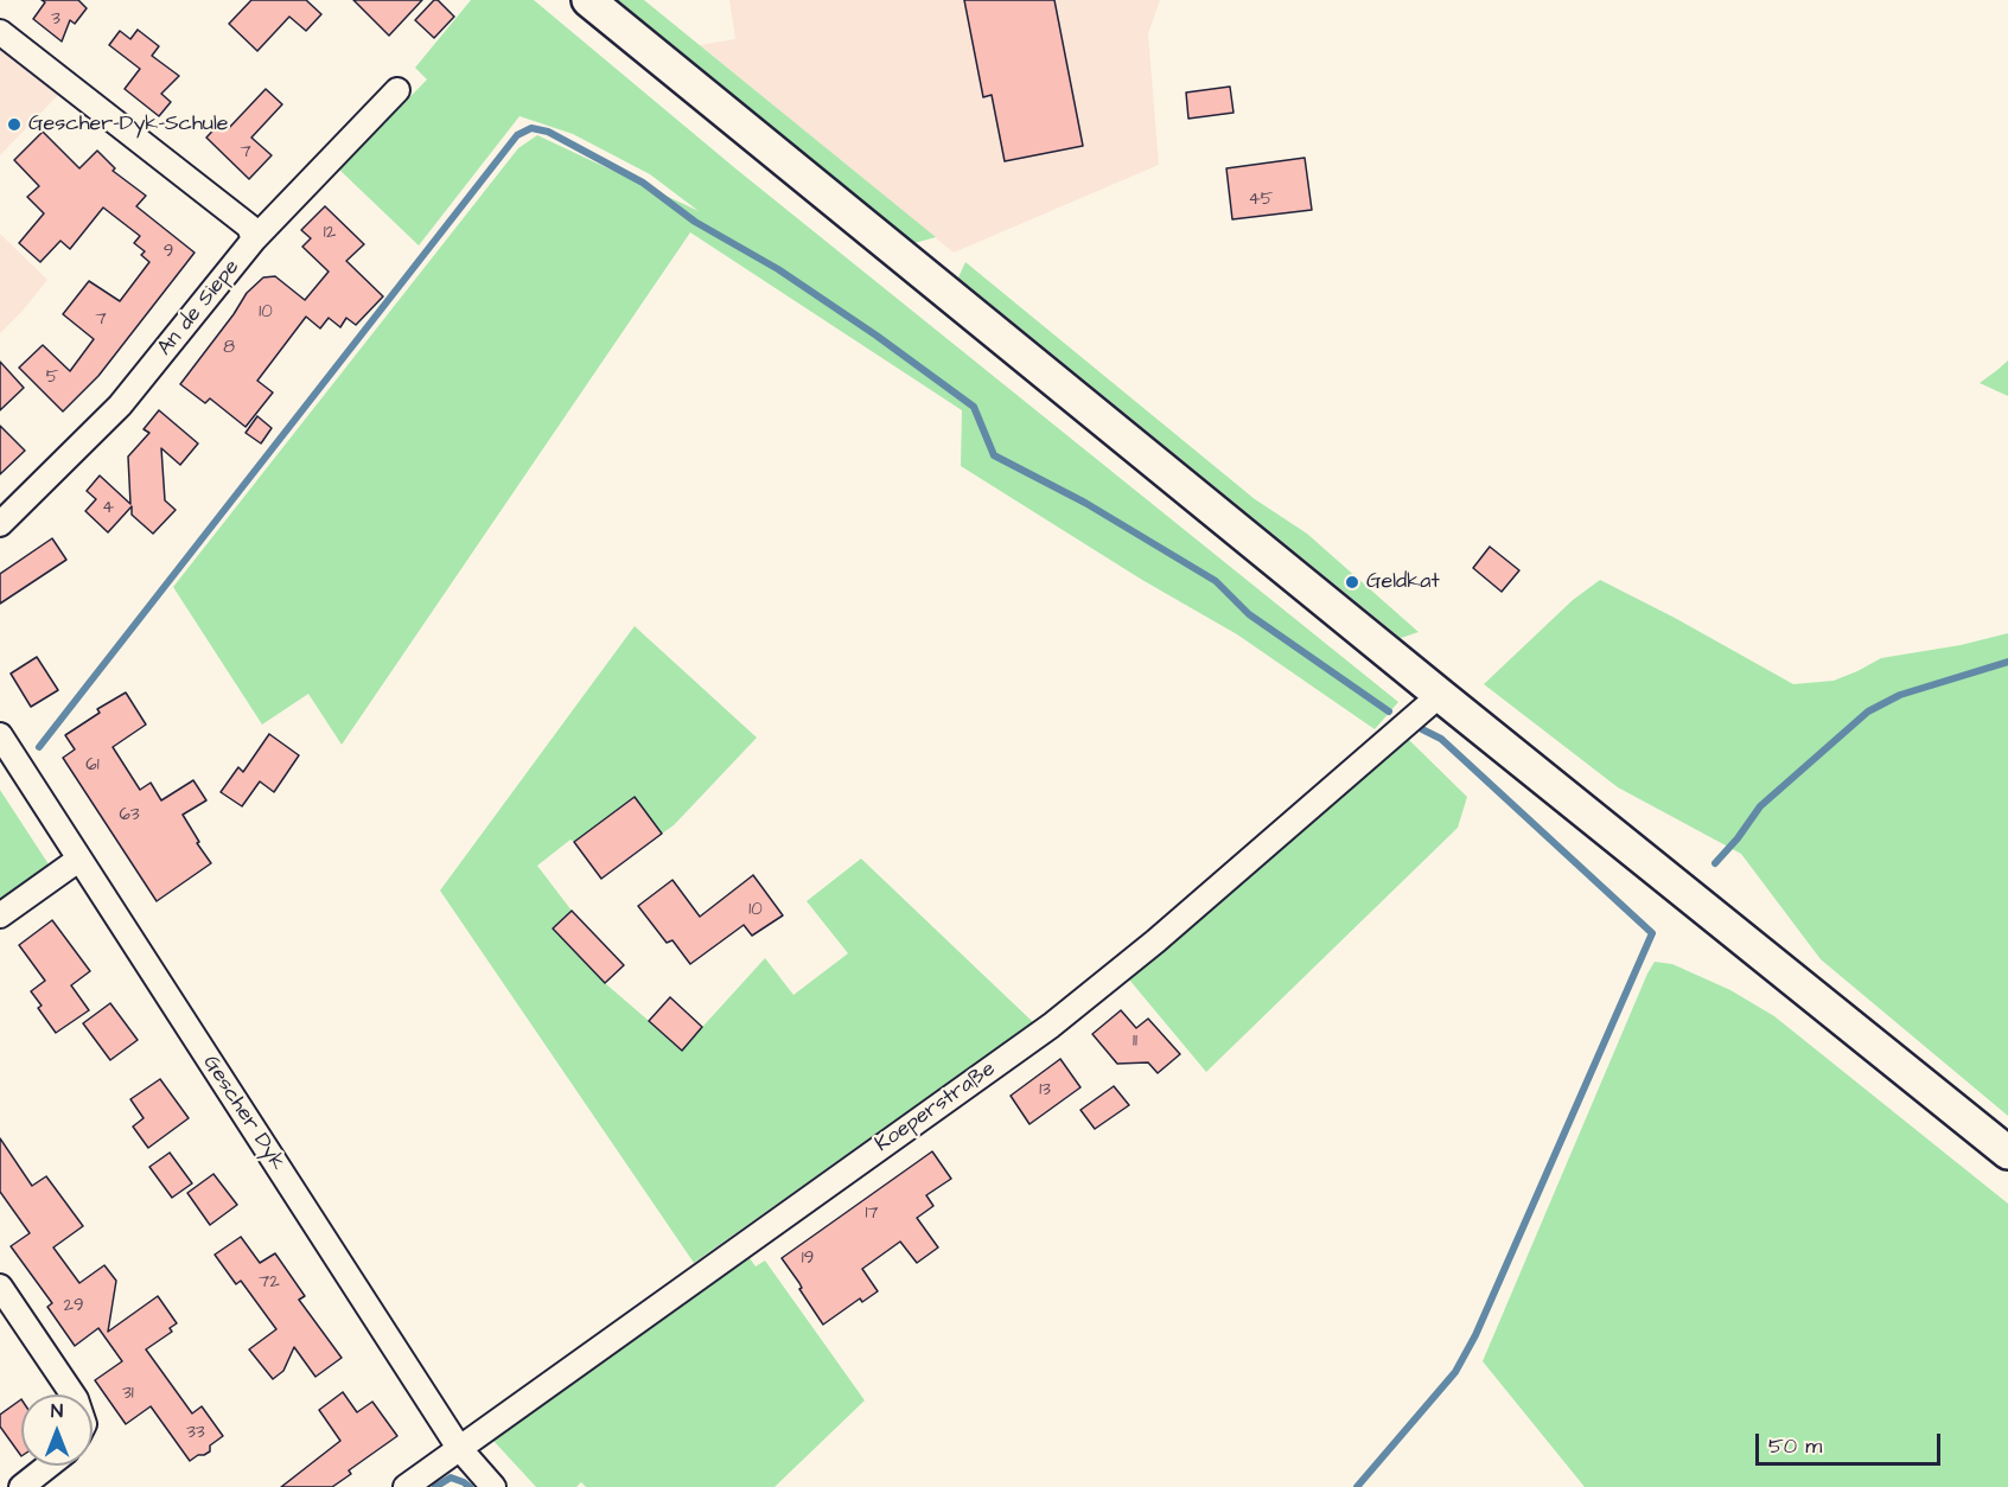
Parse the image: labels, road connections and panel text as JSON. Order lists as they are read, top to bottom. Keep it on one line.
{"streets":{"street":["An de Siepe","Koeperstraße","Gescher Dyk"]},"crossings":[["Koeperstraße","Gescher Dyk"]],"places":["Gescher-Dyk-Schule","Geldkat"],"house_numbers":["3","7","45","12","9","10","7","8","5","4","61","63","10","11","13","17","19","72","29","31","33"],"scale_bar":"50 m","north":"top"}
